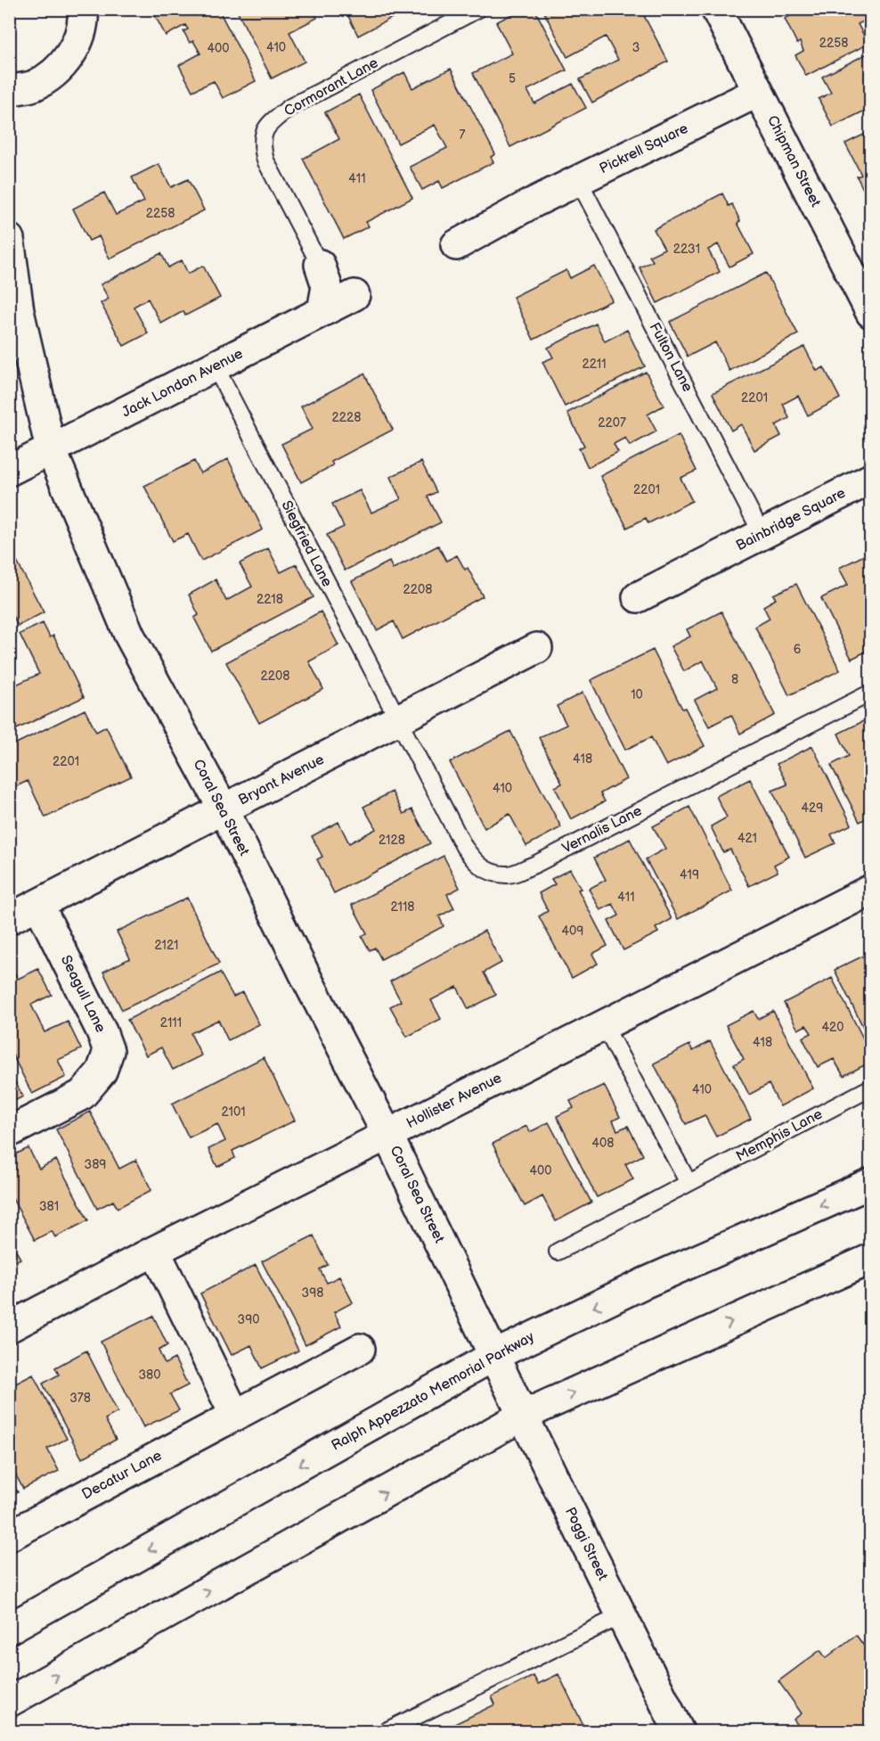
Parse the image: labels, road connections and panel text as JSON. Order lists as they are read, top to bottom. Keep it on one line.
{"streets":{"street":["Pickrell Square","Chipman Street","Jack London Avenue","Bainbridge Square","Bryant Avenue","Coral Sea Street","Seagull Lane","Hollister Avenue","Ralph Appezzato Memorial Parkway","Decatur Lane","Poggi Street"],"lane":["Cormorant Lane","Fulton Lane","Siegfried Lane","Vernalis Lane","Memphis Lane"]},"crossings":[["Pickrell Square","Chipman Street"],["Pickrell Square","Fulton Lane"],["Fulton Lane","Bainbridge Square"],["Jack London Avenue","Siegfried Lane"],["Jack London Avenue","Coral Sea Street"],["Siegfried Lane","Bryant Avenue"],["Siegfried Lane","Vernalis Lane"],["Bryant Avenue","Coral Sea Street"],["Bryant Avenue","Vernalis Lane"],["Bryant Avenue","Seagull Lane"],["Coral Sea Street","Hollister Avenue"],["Coral Sea Street","Ralph Appezzato Memorial Parkway"],["Coral Sea Street","Poggi Street"],["Ralph Appezzato Memorial Parkway","Poggi Street"]],"house_numbers":["2258","410","3","400","5","7","411","2258","2231","2211","2201","2228","2207","2201","2208","2218","6","2208","8","10","418","2201","410","429","421","2128","419","411","2118","409","2121","2111","420","418","410","2101","408","389","400","381","398","390","380","378"]}
